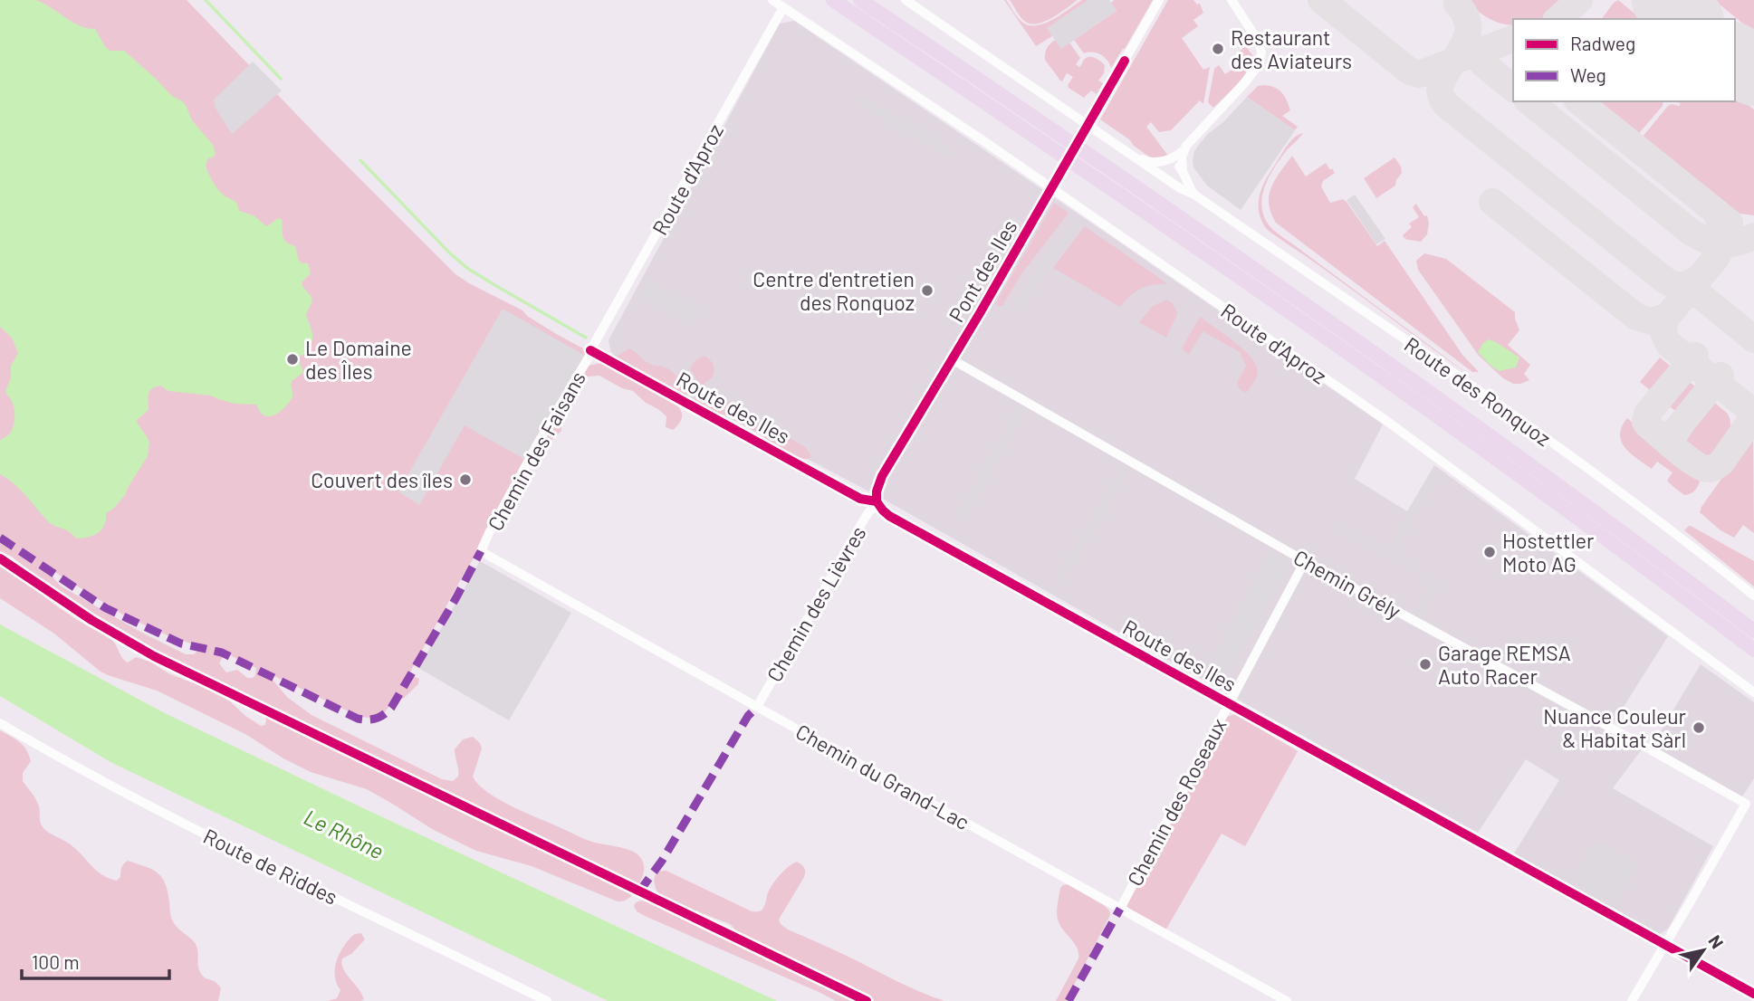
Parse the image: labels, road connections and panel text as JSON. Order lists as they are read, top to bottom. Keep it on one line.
{"streets":{"street":["Route d'Aproz","Pont des Iles","Route des Ronquoz","Route des Iles","Chemin des Faisans","Chemin Grély","Chemin des Lièvres","Chemin du Grand-Lac","Chemin des Roseaux","Route de Riddes"]},"crossings":[["Route d'Aproz","Route des Iles"],["Route d'Aproz","Chemin des Faisans"],["Pont des Iles","Route des Iles"],["Pont des Iles","Chemin Grély"],["Pont des Iles","Chemin des Lièvres"],["Route des Iles","Chemin des Faisans"],["Route des Iles","Chemin Grély"],["Route des Iles","Chemin des Lièvres"],["Route des Iles","Chemin des Roseaux"],["Chemin des Faisans","Chemin du Grand-Lac"],["Chemin Grély","Chemin des Roseaux"],["Chemin des Lièvres","Chemin du Grand-Lac"],["Chemin du Grand-Lac","Chemin des Roseaux"]],"water":["Le Rhône"],"places":["Restaurant des Aviateurs","Centre d'entretien des Ronquoz","Le Domaine des Îles","Couvert des îles","Hostettler Moto AG","Garage REMSA Auto Racer","Nuance Couleur & Habitat Sàrl"],"legend":["Radweg","Weg"],"scale_bar":"100 m","north":"top right"}
